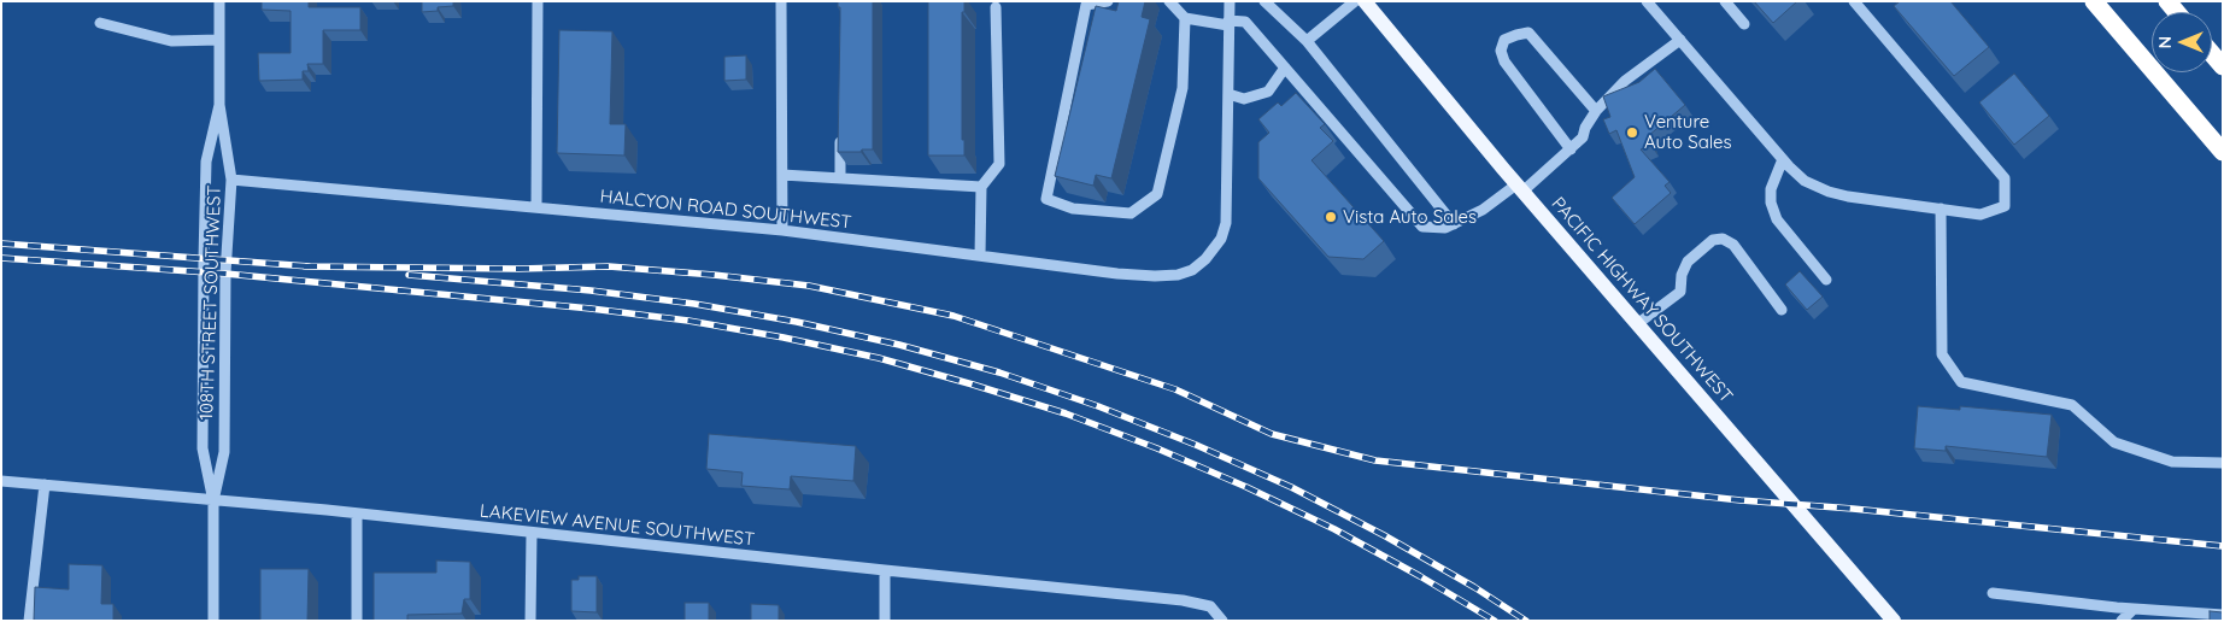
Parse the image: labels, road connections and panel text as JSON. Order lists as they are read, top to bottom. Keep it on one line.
{"streets":{"main road":["PACIFIC HIGHWAY SOUTHWEST"],"street":["HALCYON ROAD SOUTHWEST","108TH STREET SOUTHWEST","LAKEVIEW AVENUE SOUTHWEST"]},"crossings":[["HALCYON ROAD SOUTHWEST","108TH STREET SOUTHWEST"],["108TH STREET SOUTHWEST","LAKEVIEW AVENUE SOUTHWEST"]],"places":["Venture Auto Sales","Vista Auto Sales"],"north":"left"}
